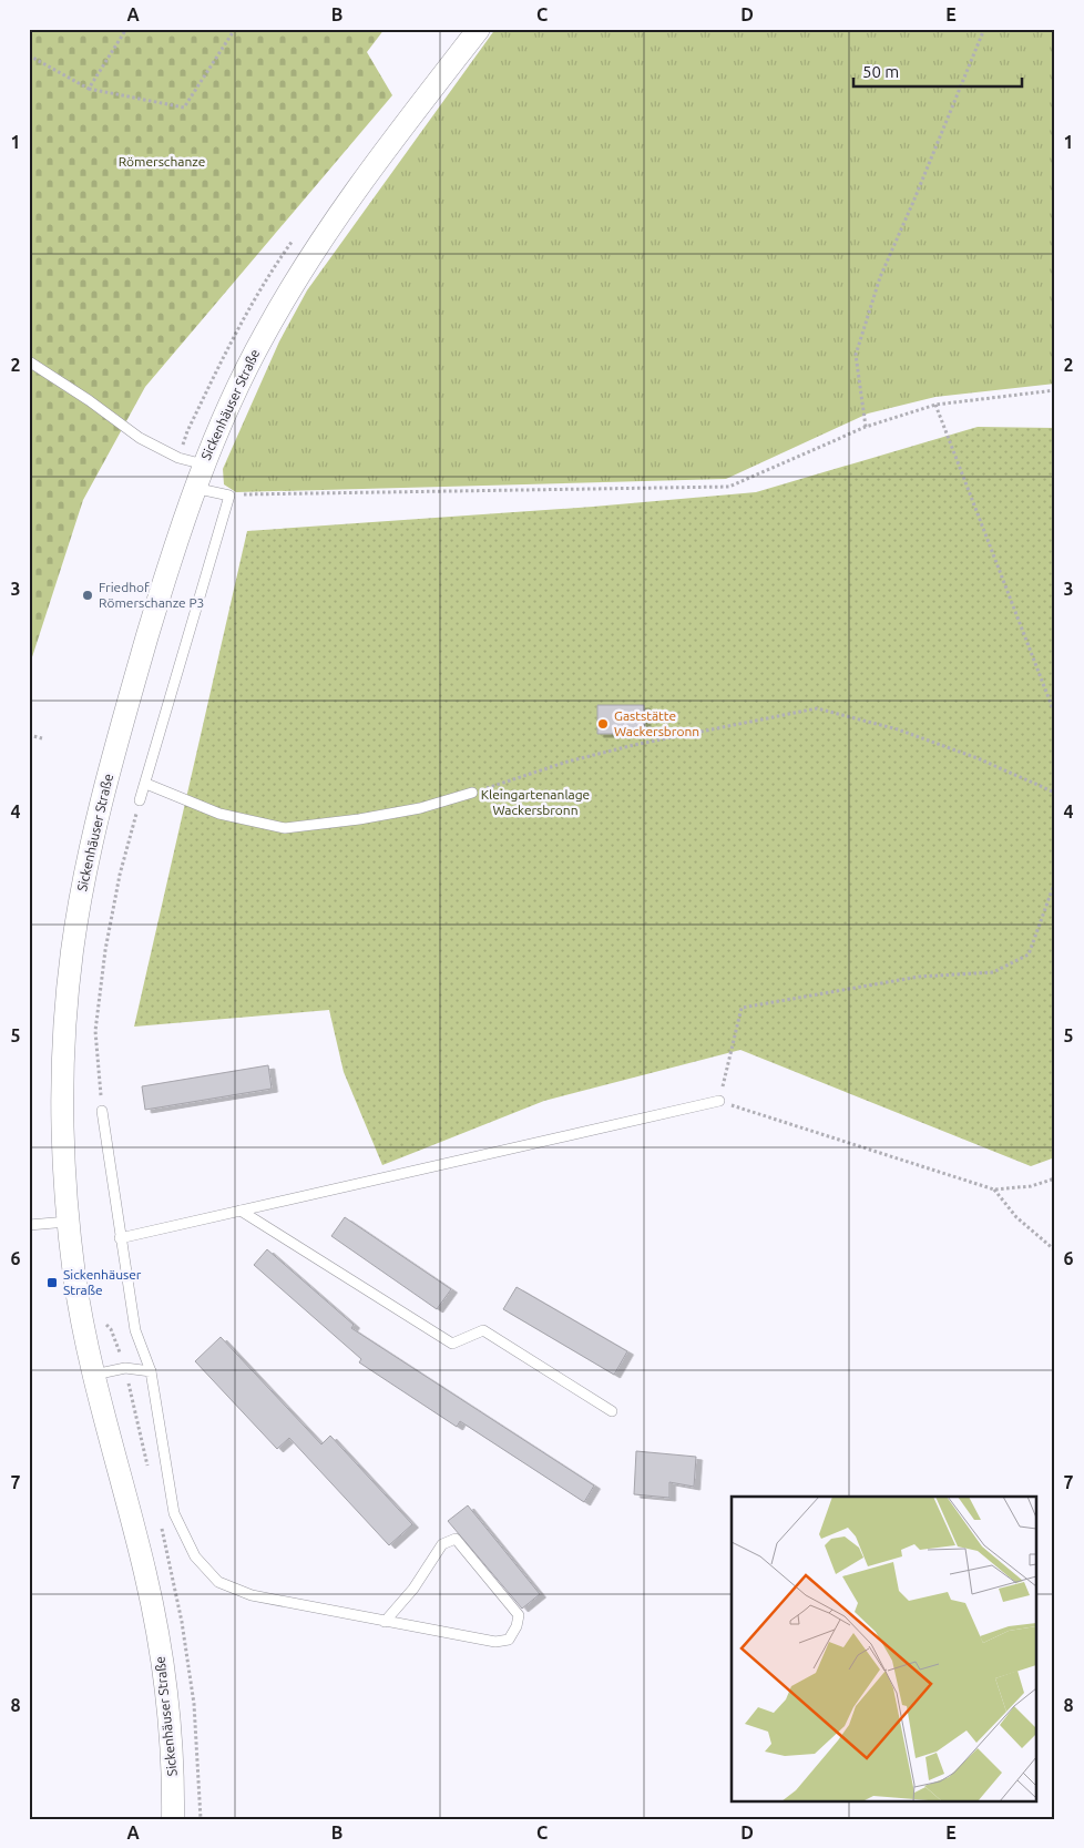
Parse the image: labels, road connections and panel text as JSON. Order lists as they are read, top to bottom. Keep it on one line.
{"streets":{"street":["Sickenhäuser Straße"]},"parks":["Römerschanze","Kleingartenanlage Wackersbronn"],"places":{"other":["Friedhof Römerschanze P3","Gaststätte Wackersbronn"],"transit":["Sickenhäuser Straße"]},"scale_bar":"50 m","grid":{"columns":["A","B","C","D","E"],"rows":["1","2","3","4","5","6","7","8"]}}
